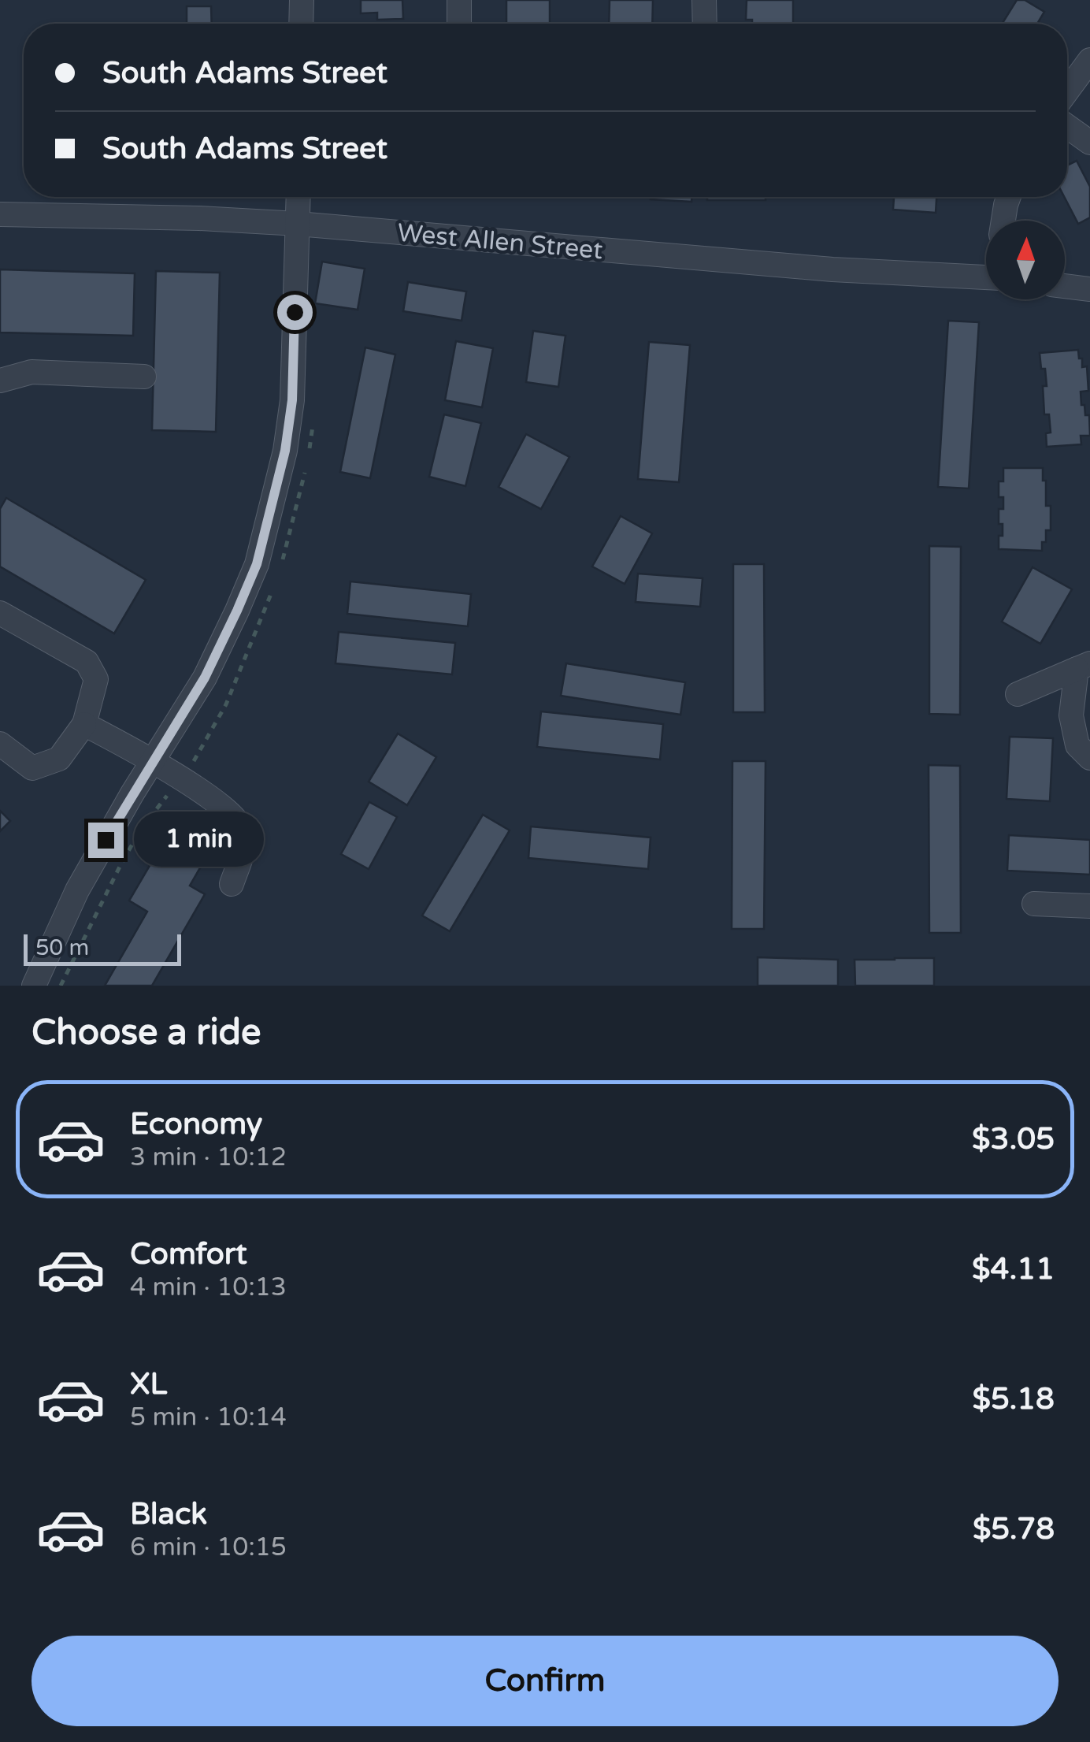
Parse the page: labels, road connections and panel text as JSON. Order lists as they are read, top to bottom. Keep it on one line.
{"streets":{"street":["West Allen Street"]},"scale_bar":"50 m","north":"top","page":{"banner":["South Adams Street","South Adams Street"],"bubble":"1 min","scale":"50 m","heading":"Choose a ride","list":[{"name":"Economy","note":"3 min · 10:12","value":"$3.05"},{"name":"Comfort","note":"4 min · 10:13","value":"$4.11"},{"name":"XL","note":"5 min · 10:14","value":"$5.18"},{"name":"Black","note":"6 min · 10:15","value":"$5.78"}],"buttons":"Confirm"}}
